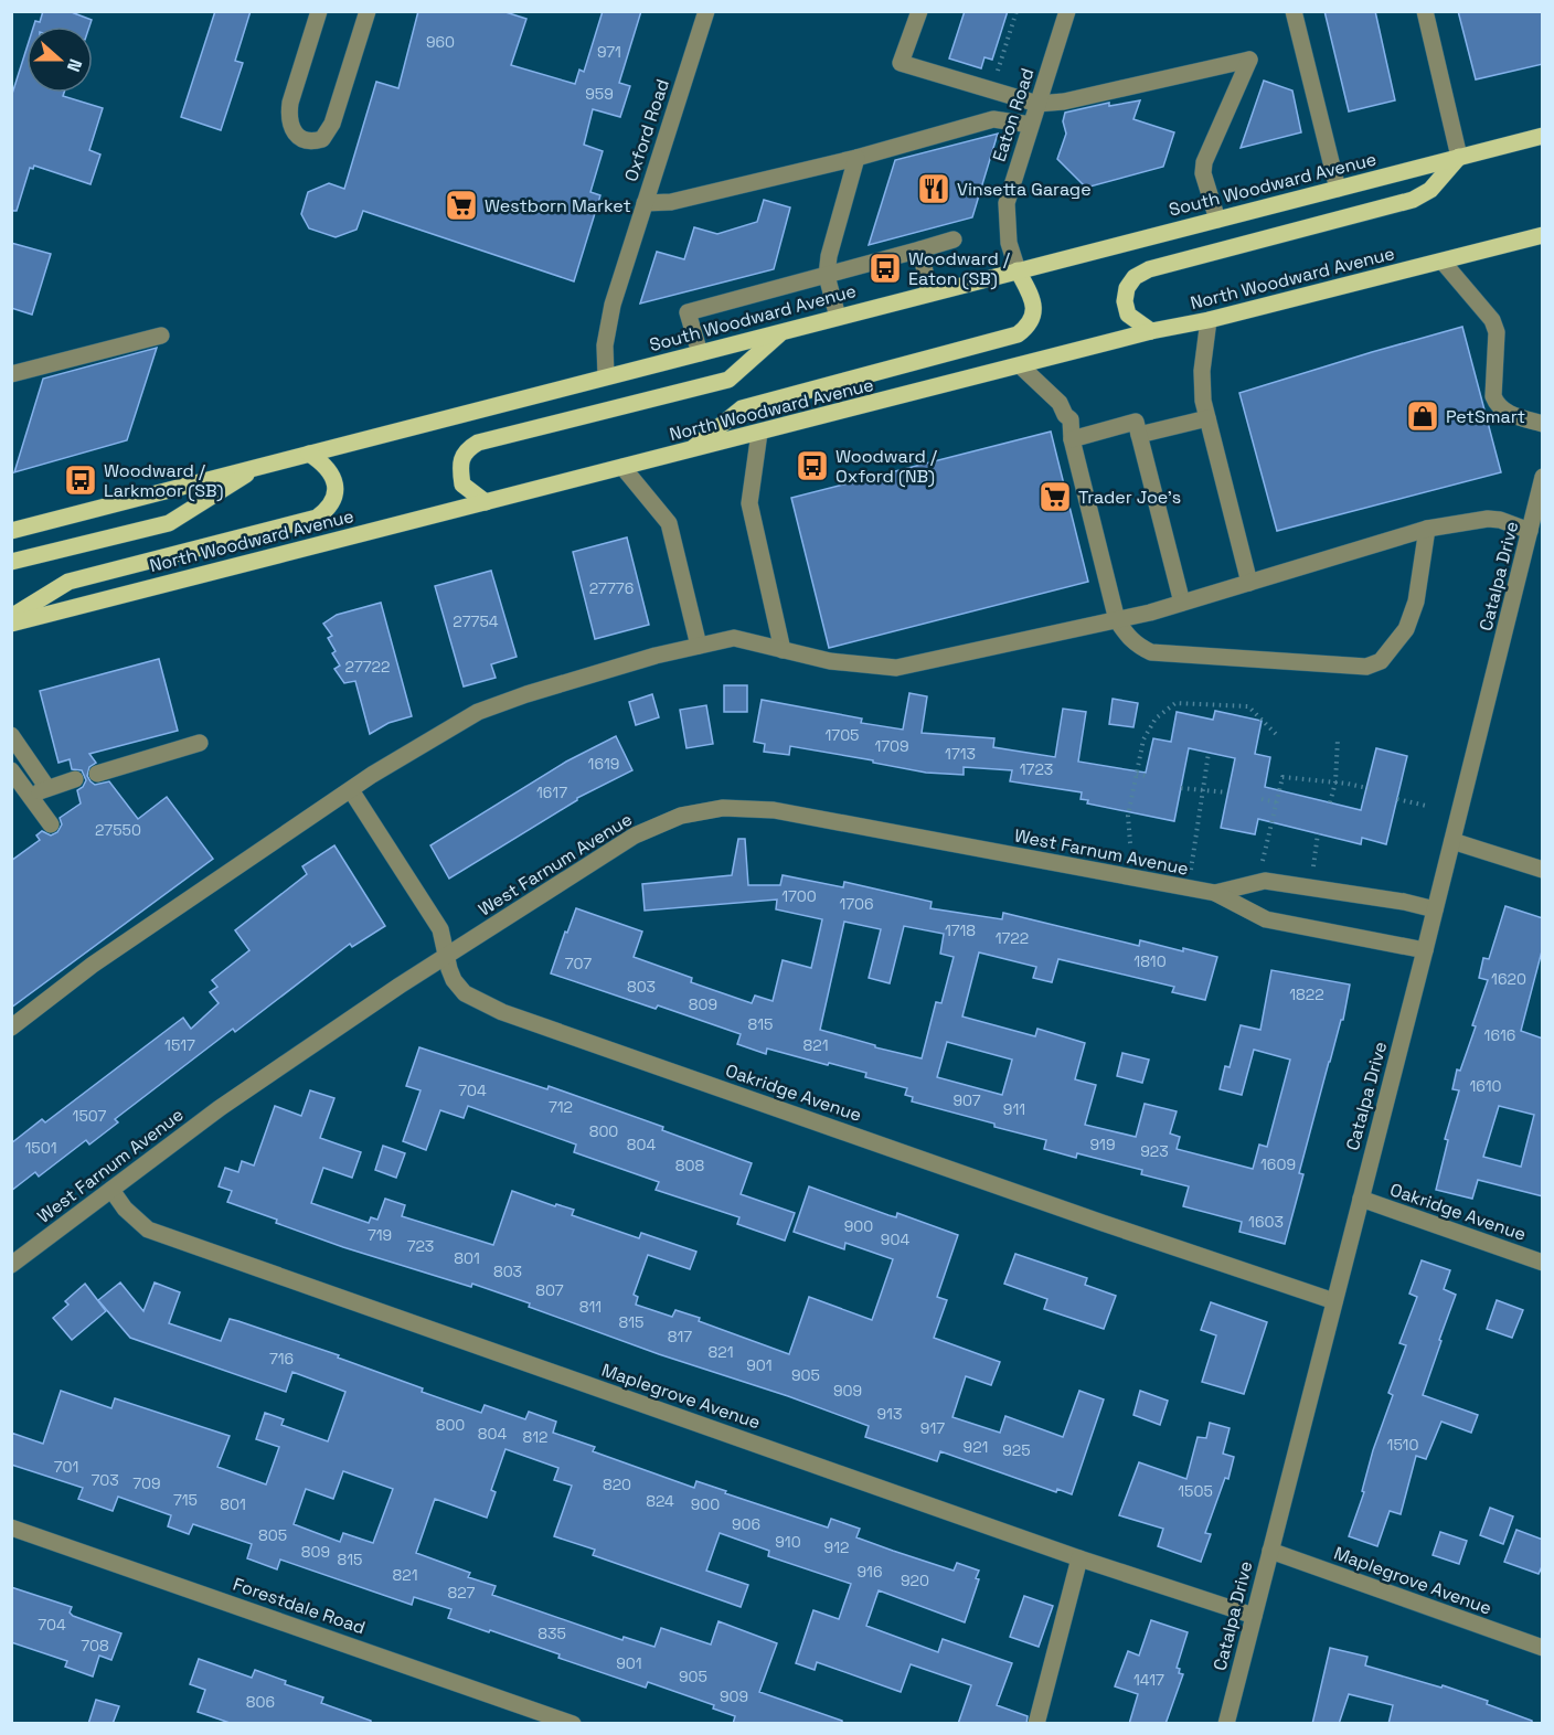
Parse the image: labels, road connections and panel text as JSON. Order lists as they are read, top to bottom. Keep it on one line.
{"streets":{"main road":["South Woodward Avenue","North Woodward Avenue"],"street":["Eaton Road","Oxford Road","Catalpa Drive","West Farnum Avenue","Oakridge Avenue","Maplegrove Avenue","Forestdale Road"]},"crossings":[["Eaton Road","South Woodward Avenue"],["Oxford Road","South Woodward Avenue"],["Catalpa Drive","West Farnum Avenue"],["Catalpa Drive","Oakridge Avenue"],["Catalpa Drive","Maplegrove Avenue"],["West Farnum Avenue","Oakridge Avenue"],["West Farnum Avenue","Maplegrove Avenue"]],"places":{"restaurant":["Vinsetta Garage"],"supermarket":["Westborn Market","Trader Joe's"],"bus stop":["Woodward / Eaton (SB)","Woodward / Oxford (NB)","Woodward / Larkmoor (SB)"],"shop":["PetSmart"]},"house_numbers":["960","971","959","27776","27754","27722","1705","1709","1713","1619","1723","1617","27550","1700","1706","1718","1722","1810","707","1620","803","1822","809","815","1616","1517","821","1610","704","907","712","911","1507","800","804","919","1501","923","1609","808","1603","900","719","904","723","801","803","807","811","815","817","821","716","901","905","909","913","800","917","804","812","1510","921","925","701","703","709","820","1505","715","824","801","900","906","805","910","912","809","815","916","821","920","827","704","835","708","901","905","1417","909","806"],"north":"right"}
